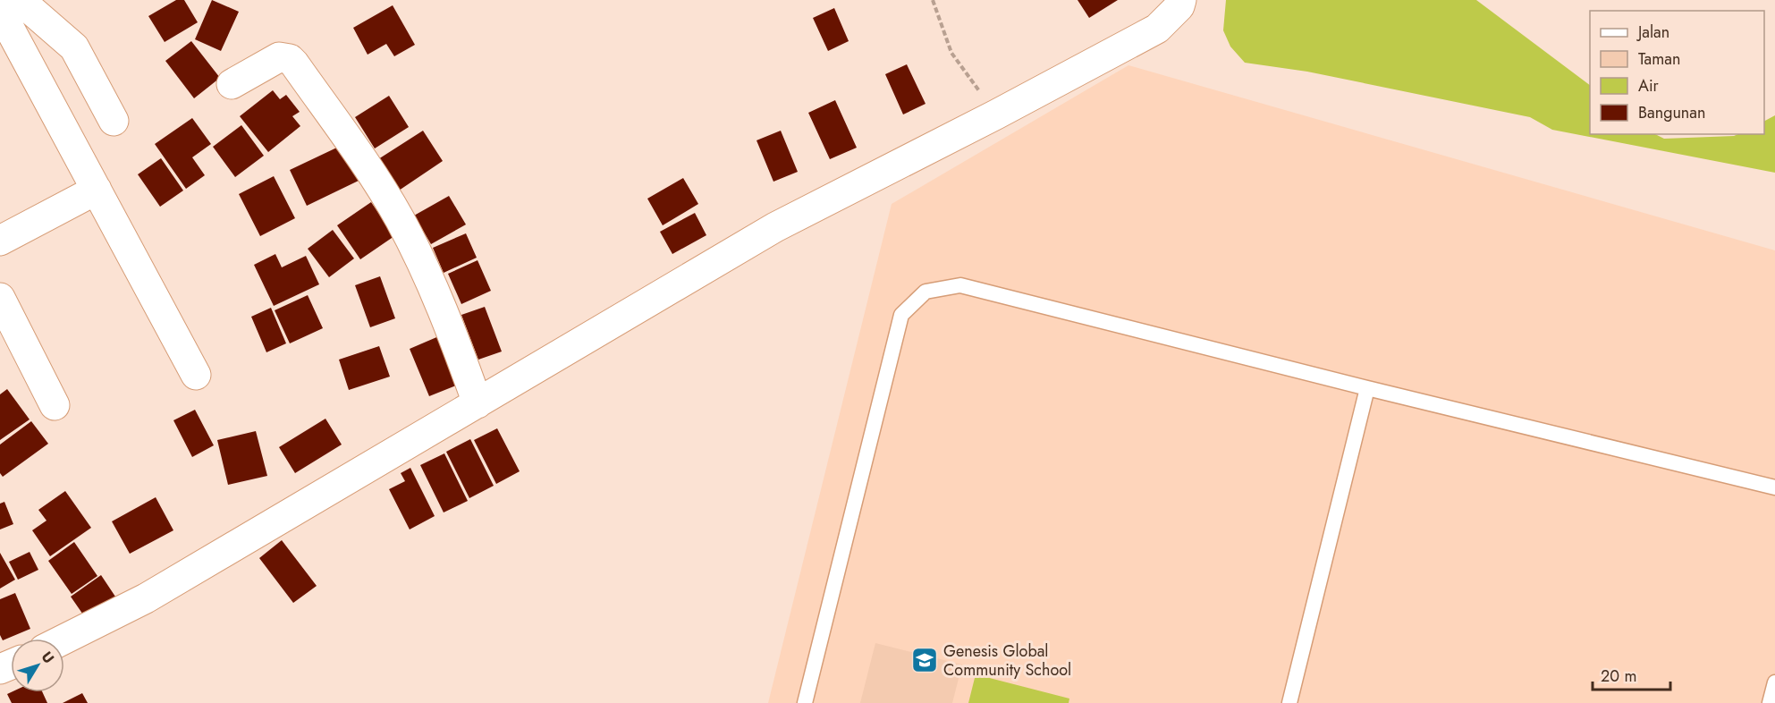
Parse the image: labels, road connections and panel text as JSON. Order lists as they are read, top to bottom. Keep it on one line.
{"places":{"school or university":["Genesis Global Community School"]},"legend":["Jalan","Taman","Air","Bangunan"],"scale_bar":"20 m","north":"top right"}
